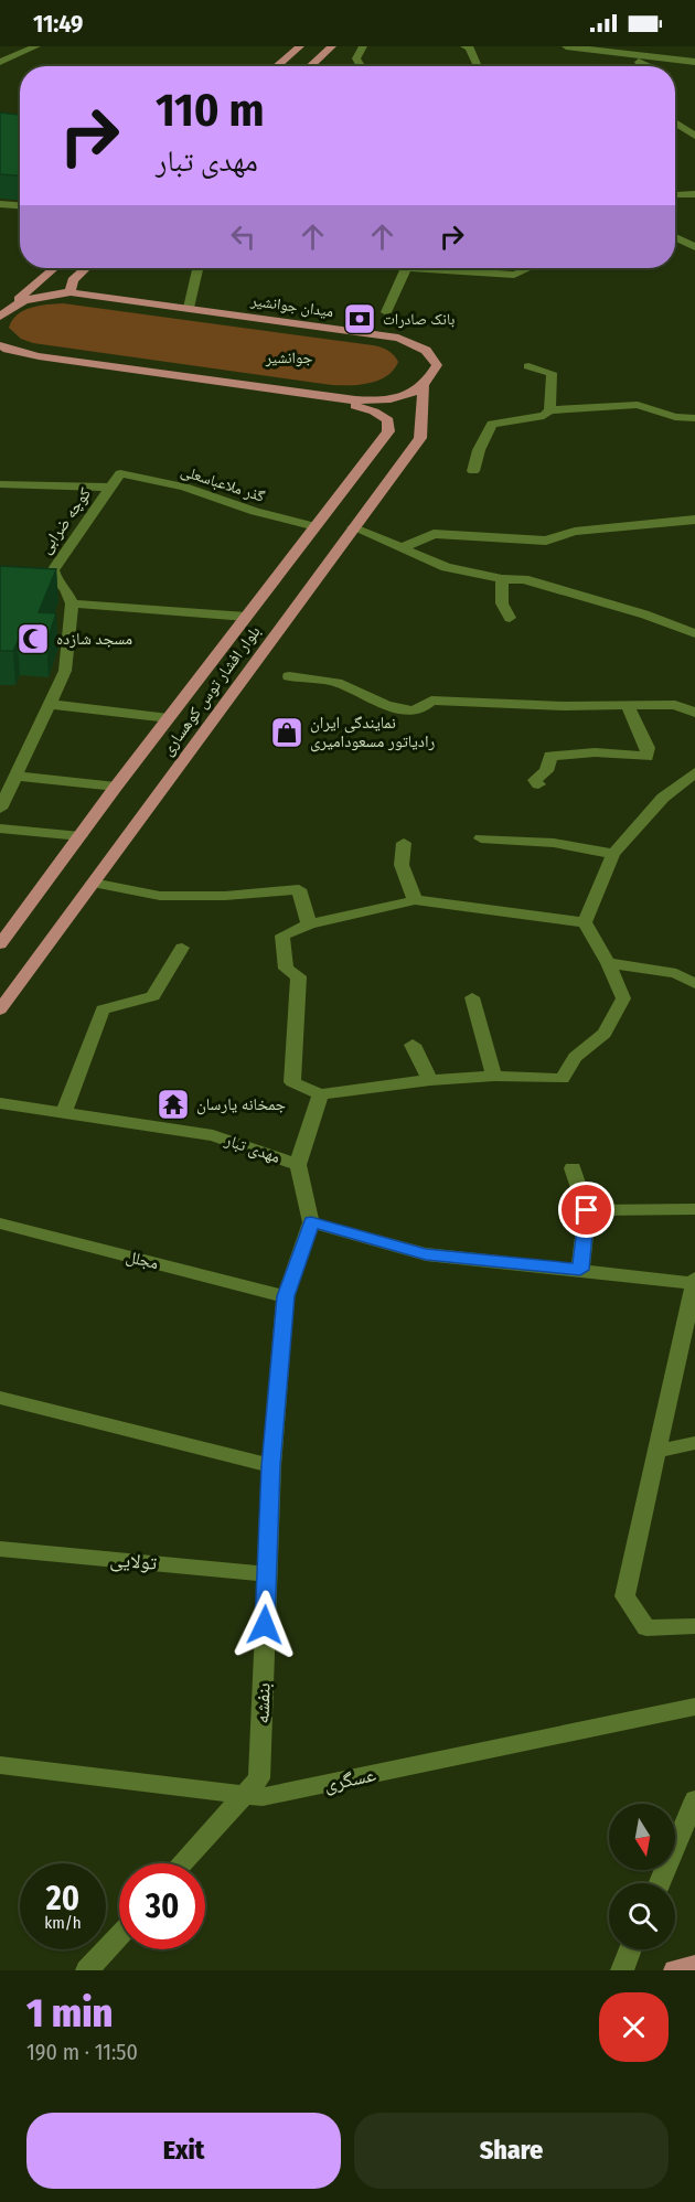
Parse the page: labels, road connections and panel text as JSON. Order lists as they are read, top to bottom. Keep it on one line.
{"streets":{"main road":["میدان جوانشیر","بلوار افشار توس کوهساری"],"street":["گذر ملاعباسعلی","کوچه ضرابی","مهدی تبار","مجلل","تولایی","بنفشه","عسگری"]},"crossings":[["میدان جوانشیر","بلوار افشار توس کوهساری"],["گذر ملاعباسعلی","کوچه ضرابی"],["گذر ملاعباسعلی","بلوار افشار توس کوهساری"],["مهدی تبار","بنفشه"],["مجلل","بنفشه"],["تولایی","بنفشه"],["بنفشه","عسگری"]],"districts":["جوانشیر"],"places":{"bank":["بانک صادرات"],"mosque":["مسجد شازده"],"shop":["نمایندگی ایران رادیاتور مسعودامیری"],"temple":["جمخانه یارسان"]},"north":"bottom","page":{"status":"11:49","turn":["110 m","مهدی تبار"],"speed":"20 km/h","limit":"30","heading":["1 min","190 m · 11:50"],"buttons":["Exit","Share"]}}
